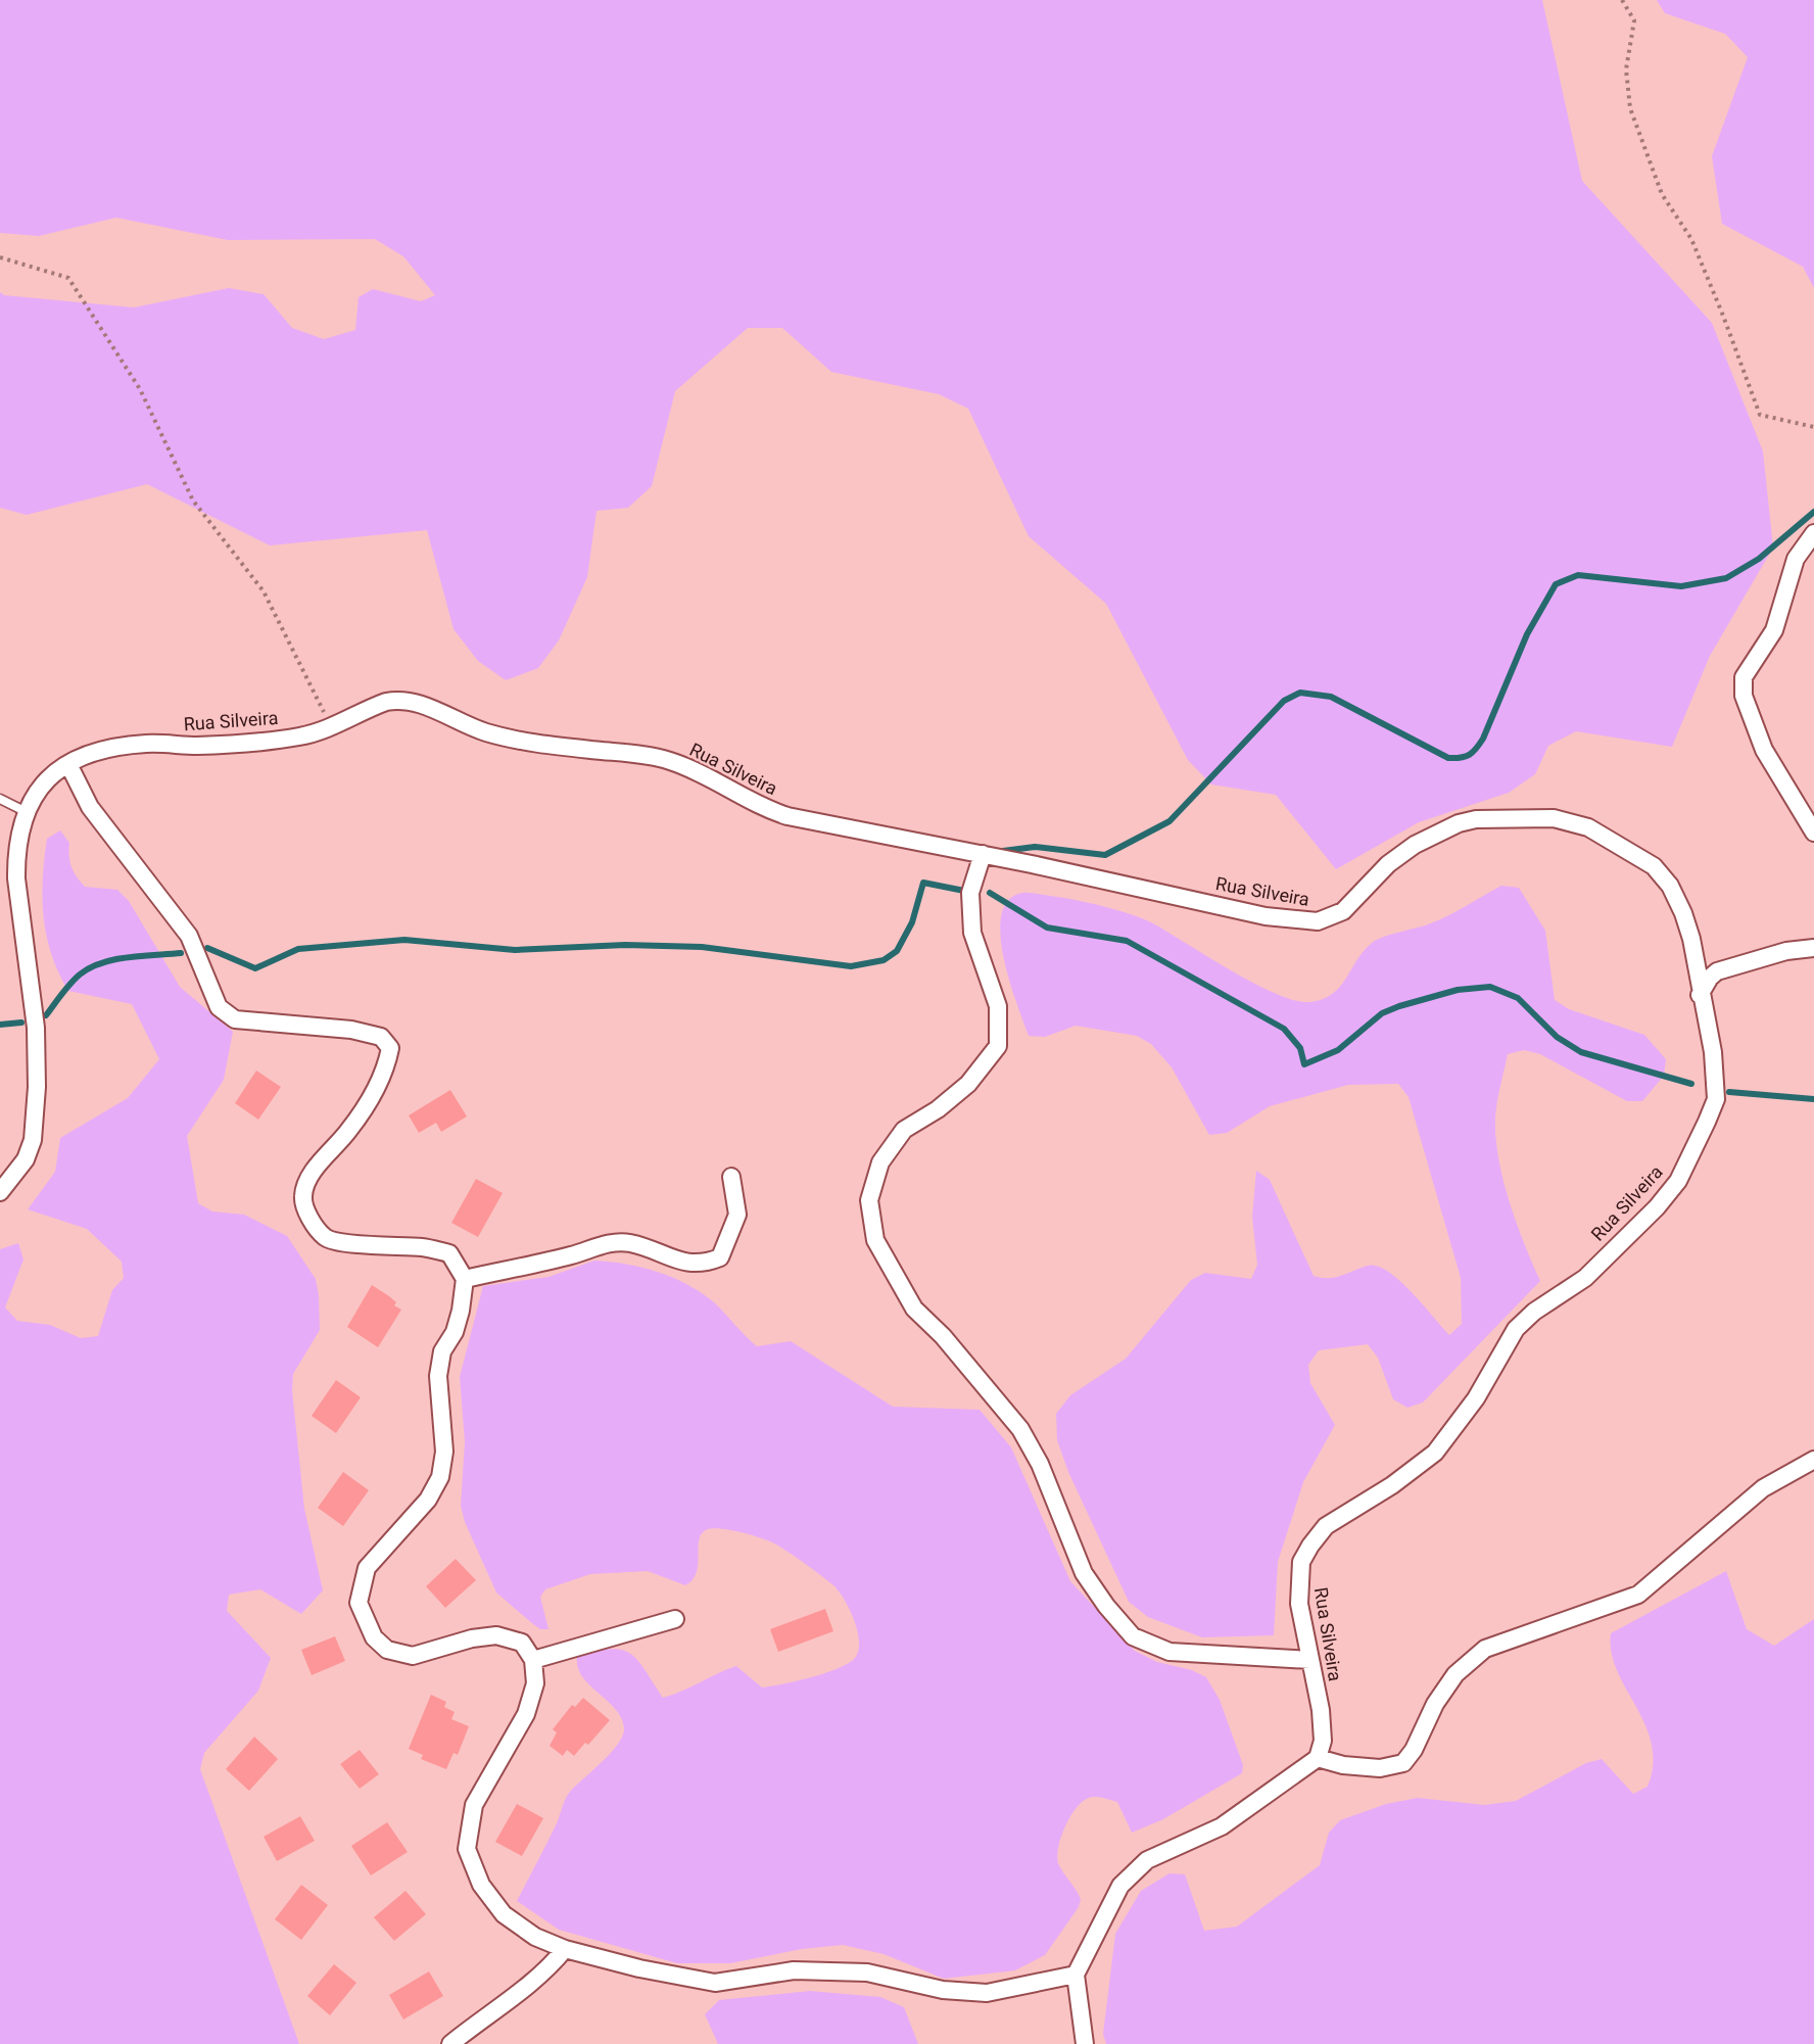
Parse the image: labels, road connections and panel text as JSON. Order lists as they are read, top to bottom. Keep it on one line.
{"streets":{"street":["Rua Silveira"]}}
